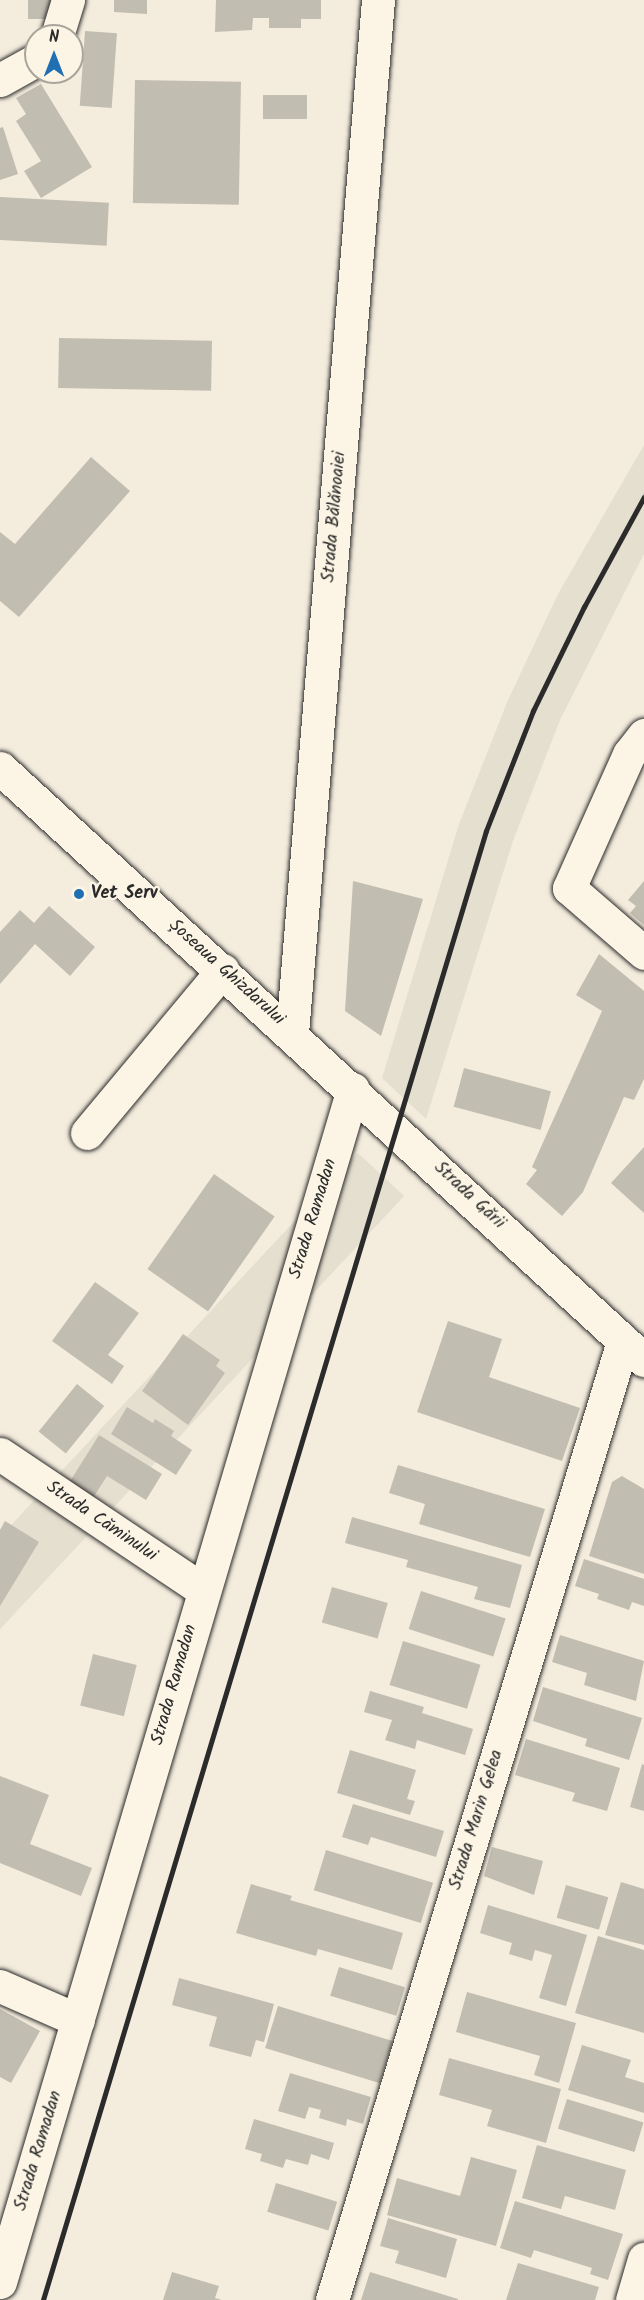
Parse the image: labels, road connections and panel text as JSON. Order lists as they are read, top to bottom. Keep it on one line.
{"streets":{"street":["Strada Bălănoaiei","Șoseaua Ghizdarului","Strada Gării","Strada Ramadan","Strada Căminului","Strada Marin Gelea"]},"crossings":[["Strada Bălănoaiei","Șoseaua Ghizdarului"],["Strada Bălănoaiei","Strada Gării"],["Șoseaua Ghizdarului","Strada Gării"],["Strada Gării","Strada Ramadan"],["Strada Gării","Strada Marin Gelea"],["Strada Ramadan","Strada Căminului"]],"places":["Vet Serv"],"north":"top"}
